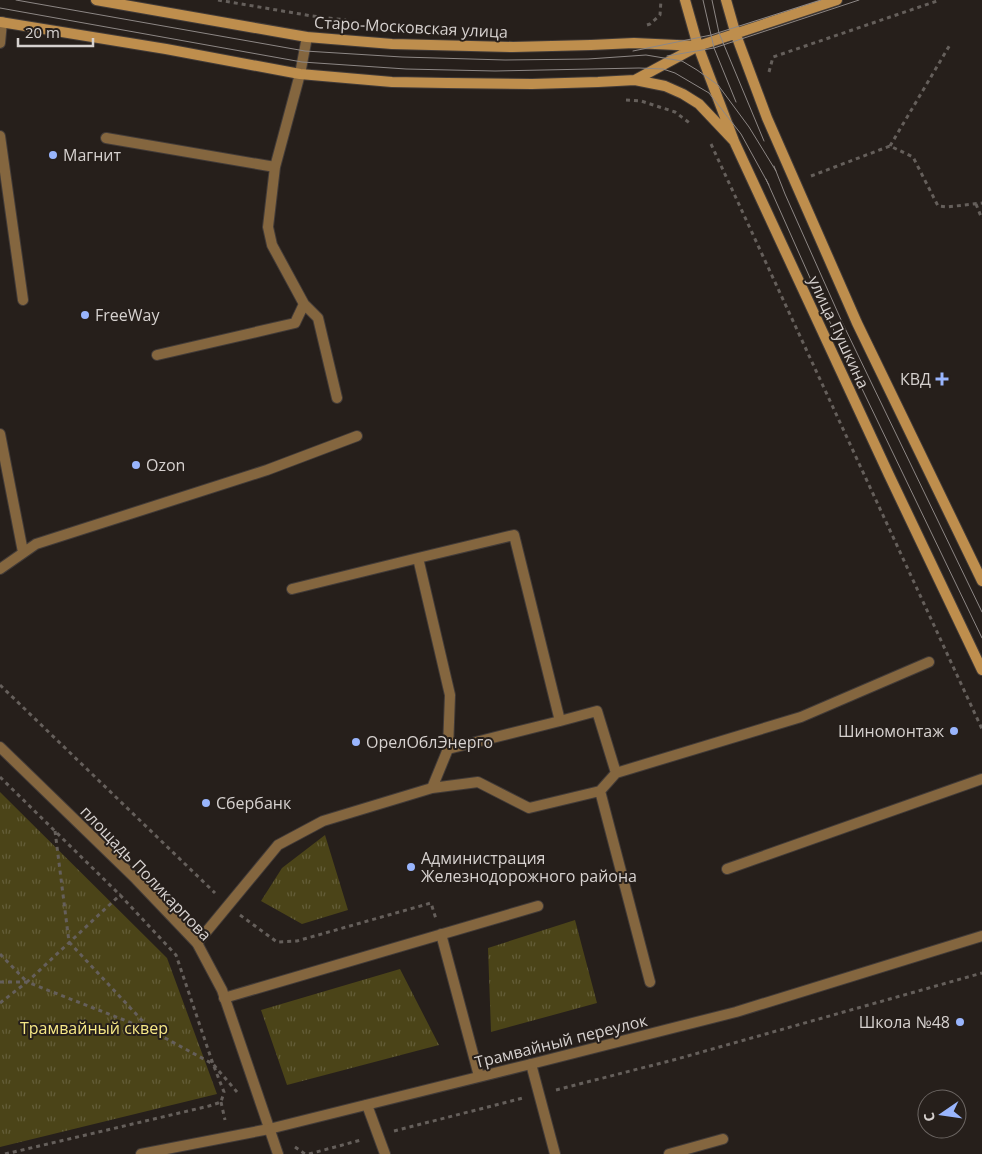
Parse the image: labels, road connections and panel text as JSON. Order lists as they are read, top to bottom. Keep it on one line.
{"streets":{"main road":["Старо-Московская улица","улица Пушкина"],"street":["площадь Поликарпова","Трамвайный переулок"]},"crossings":[["Старо-Московская улица","улица Пушкина"],["площадь Поликарпова","Трамвайный переулок"]],"parks":["Трамвайный сквер"],"places":{"other":["Магнит","FreeWay","Ozon","Шиномонтаж","ОрелОблЭнерго","Сбербанк","Администрация Железнодорожного района","Школа №48"],"health":["КВД"]},"scale_bar":"20 m","north":"left"}
